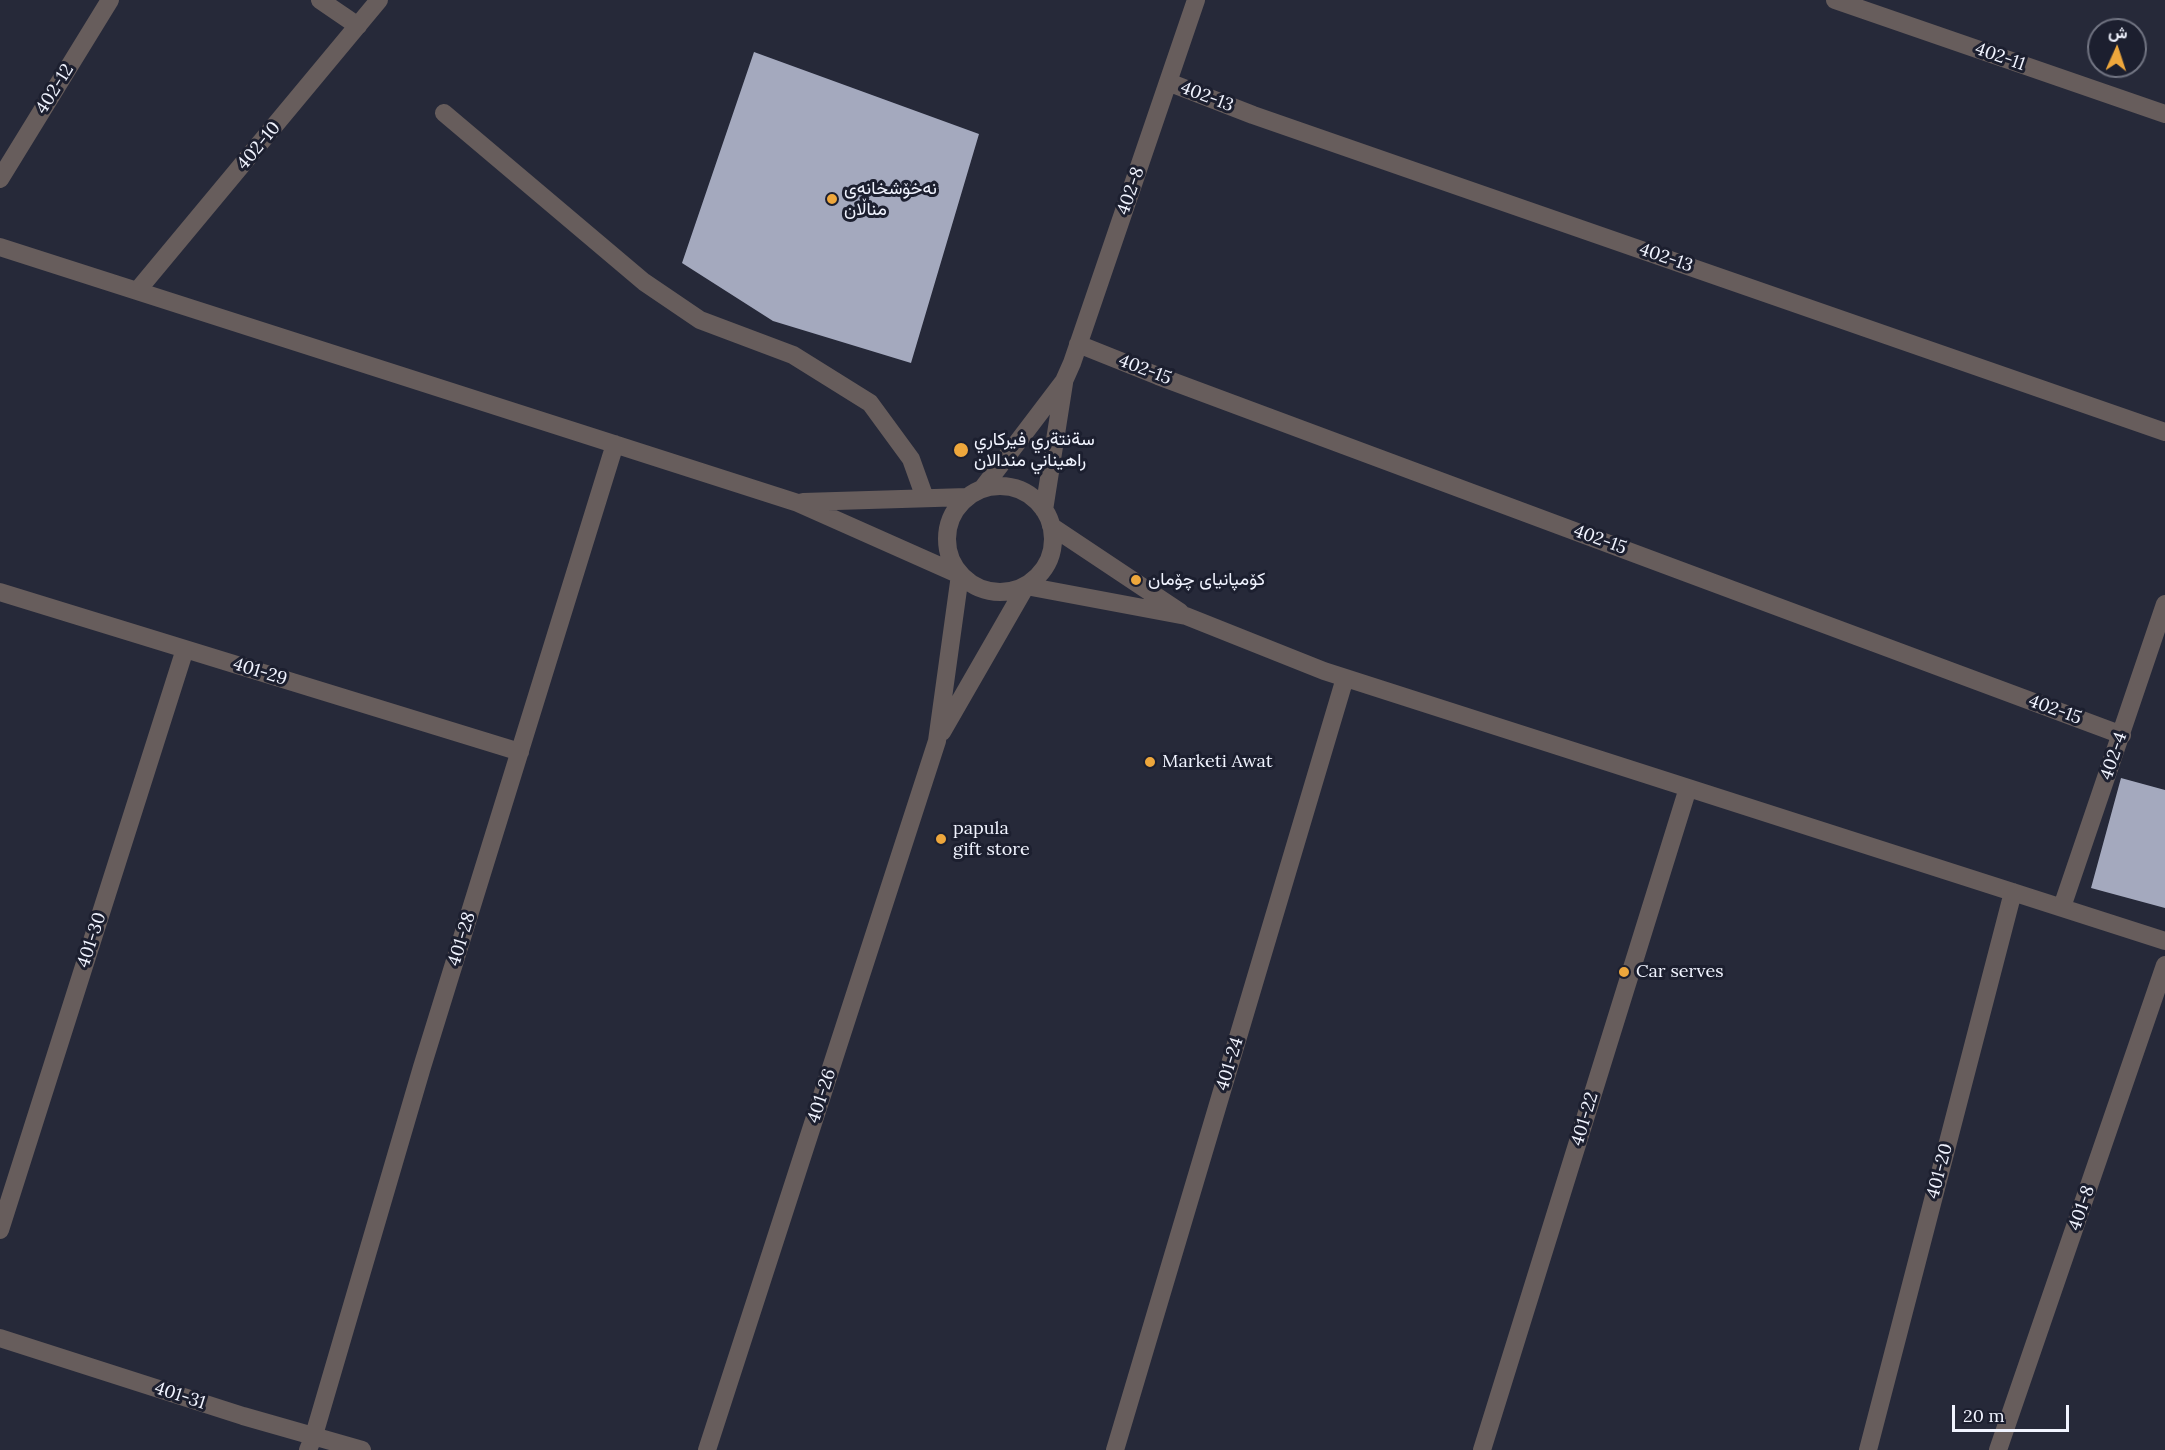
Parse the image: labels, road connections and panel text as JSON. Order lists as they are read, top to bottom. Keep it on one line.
{"streets":{"street":["402-11","402-12","402-13","402-10","402-8","402-15","401-29","402-4","401-28","401-30","401-24","401-26","401-22","401-20","401-8","401-31"]},"crossings":[["402-13","402-8"],["402-8","402-15"],["402-15","402-4"],["401-29","401-28"],["401-29","401-30"],["401-28","401-31"]],"places":["نەخۆشخانەی مناڵان","سةنتةري فيركاري راهيناني مندالان","کۆمپانیای چۆمان","Marketi Awat","papula gift store","Car serves"],"scale_bar":"20 m","north":"top"}
